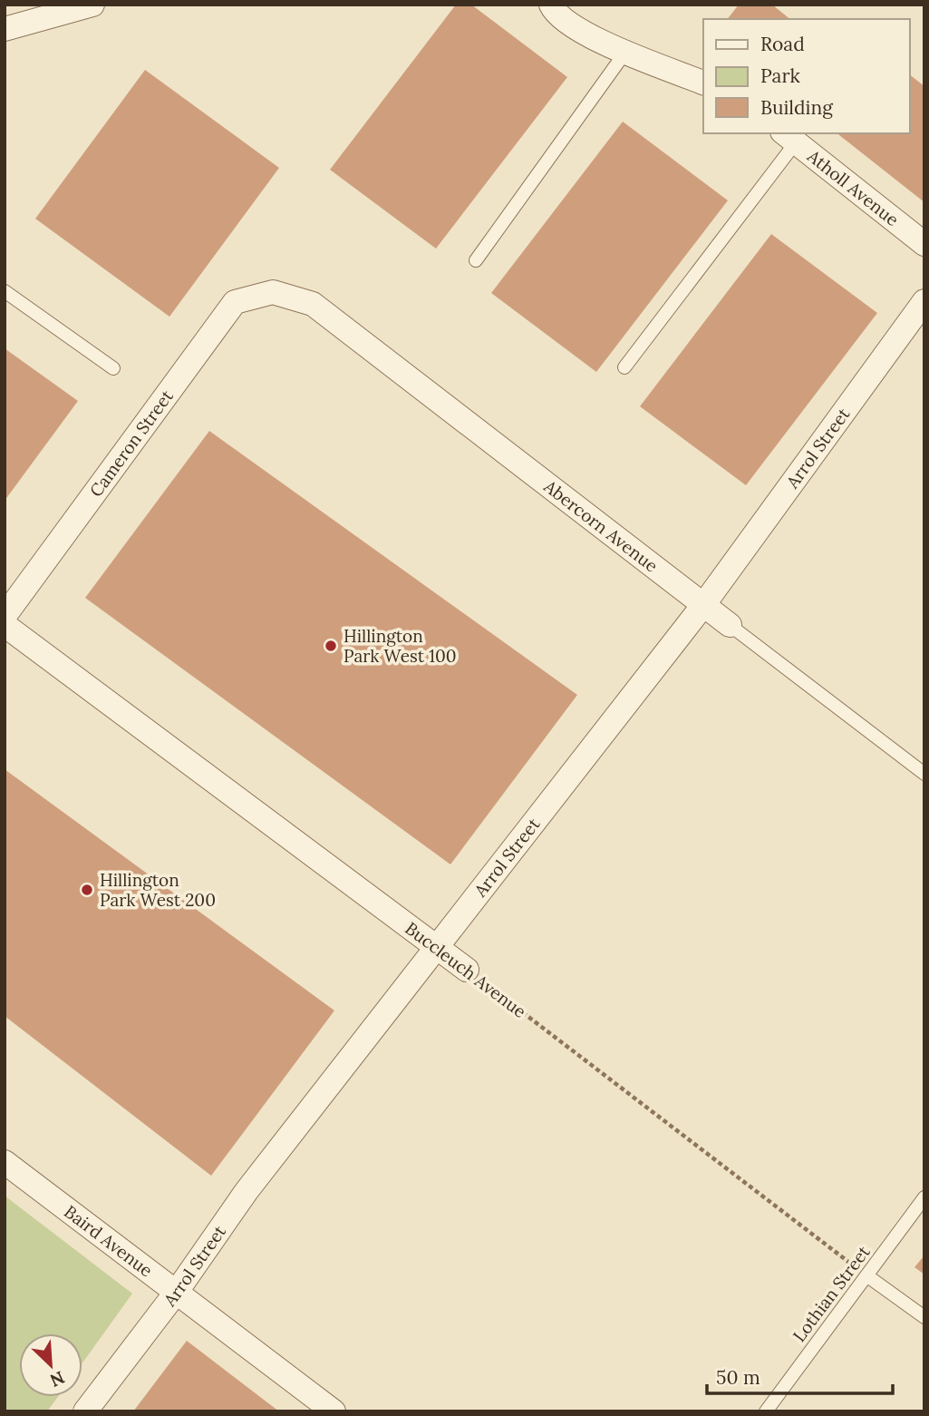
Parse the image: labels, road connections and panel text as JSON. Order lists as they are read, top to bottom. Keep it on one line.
{"streets":{"street":["Atholl Avenue","Cameron Street","Arrol Street","Abercorn Avenue","Buccleuch Avenue","Baird Avenue"],"lane":["Lothian Street"]},"crossings":[["Cameron Street","Abercorn Avenue"],["Arrol Street","Abercorn Avenue"],["Arrol Street","Buccleuch Avenue"],["Arrol Street","Baird Avenue"],["Buccleuch Avenue","Lothian Street"]],"places":["Hillington Park West 100","Hillington Park West 200"],"legend":["Road","Park","Building"],"scale_bar":"50 m","north":"bottom right"}
